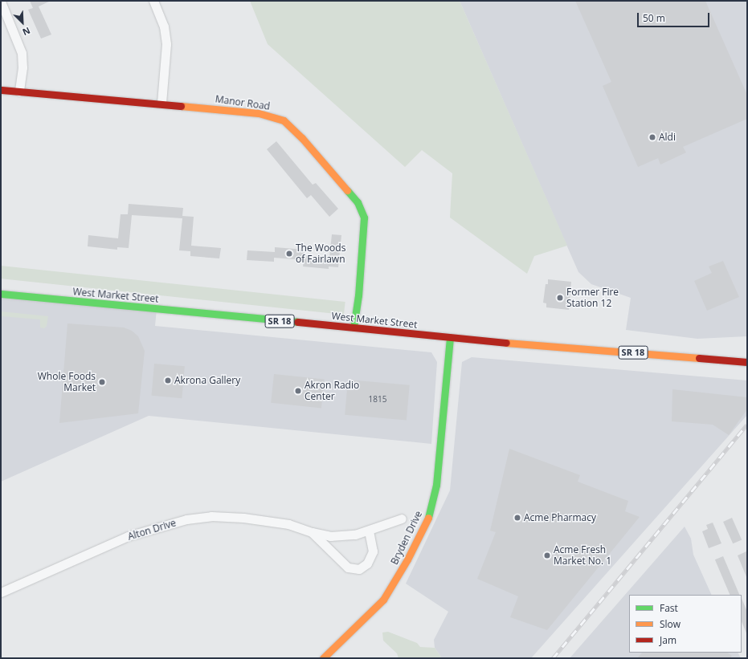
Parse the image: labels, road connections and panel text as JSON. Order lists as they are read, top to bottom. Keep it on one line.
{"streets":{"street":["Manor Road","West Market Street","SR 18","Alton Drive","Bryden Drive"]},"crossings":[["Manor Road","West Market Street"],["West Market Street","Bryden Drive"]],"places":["Aldi","The Woods of Fairlawn","Former Fire Station 12","Akrona Gallery","Whole Foods Market","Akron Radio Center","Acme Pharmacy","Acme Fresh Market No. 1"],"house_numbers":["1815"],"legend":["Fast","Slow","Jam"],"scale_bar":"50 m","north":"bottom right"}
